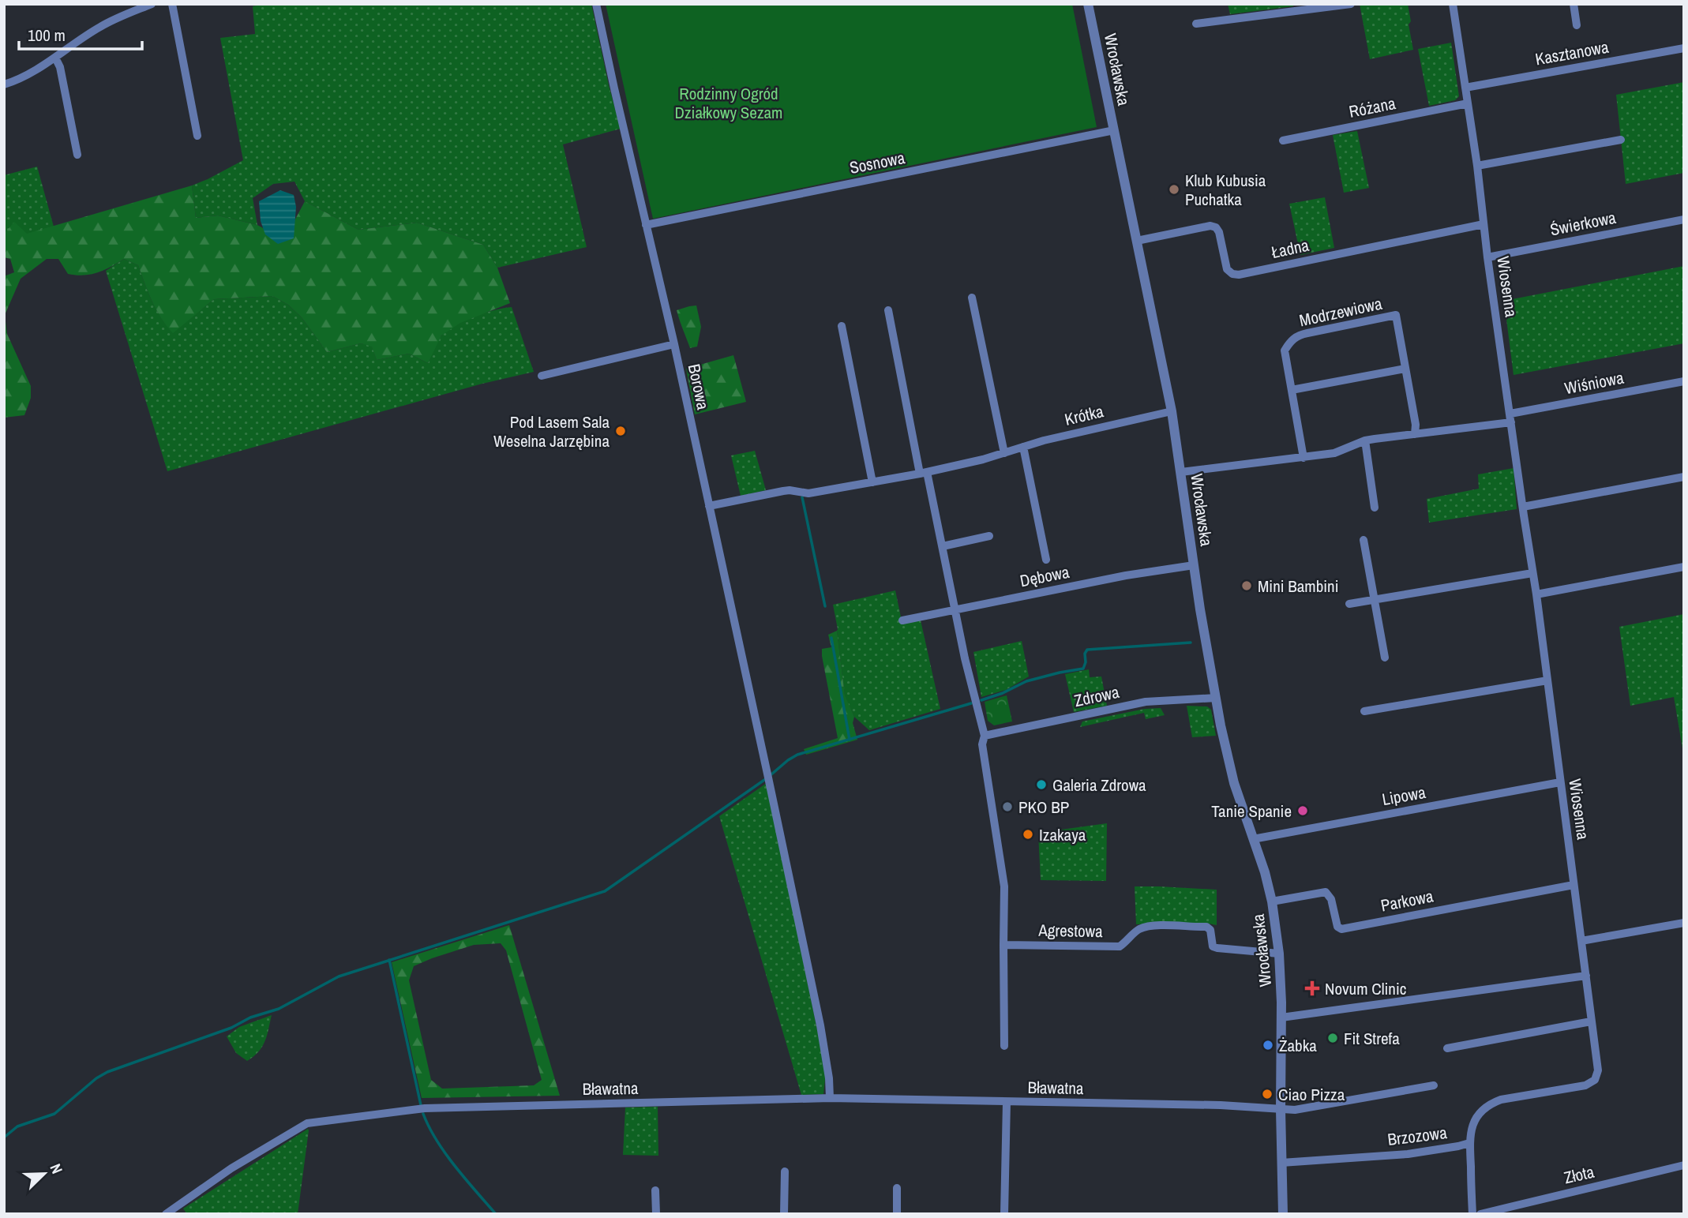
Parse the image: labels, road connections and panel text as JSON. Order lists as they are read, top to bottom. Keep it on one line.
{"streets":{"street":["Kasztanowa","Wrocławska","Różana","Sosnowa","Świerkowa","Ładna","Wiosenna","Modrzewiowa","Wiśniowa","Borowa","Krótka","Dębowa","Zdrowa","Lipowa","Parkowa","Agrestowa","Bławatna","Brzozowa","Złota"]},"crossings":[["Kasztanowa","Wiosenna"],["Wrocławska","Sosnowa"],["Wrocławska","Ładna"],["Wrocławska","Krótka"],["Wrocławska","Dębowa"],["Wrocławska","Zdrowa"],["Wrocławska","Lipowa"],["Wrocławska","Parkowa"],["Wrocławska","Agrestowa"],["Wrocławska","Bławatna"],["Wrocławska","Brzozowa"],["Różana","Wiosenna"],["Sosnowa","Borowa"],["Świerkowa","Wiosenna"],["Ładna","Wiosenna"],["Wiosenna","Wiśniowa"],["Wiosenna","Lipowa"],["Wiosenna","Parkowa"],["Wiosenna","Brzozowa"],["Borowa","Krótka"],["Borowa","Bławatna"]],"parks":["Rodzinny Ogród Działkowy Sezam"],"places":{"other":["Klub Kubusia Puchatka","Pod Lasem Sala Weselna Jarzębina","Mini Bambini","Galeria Zdrowa","PKO BP","Tanie Spanie","Izakaya","Fit Strefa","Żabka","Ciao Pizza"],"health":["Novum Clinic"]},"scale_bar":"100 m","north":"top right"}
